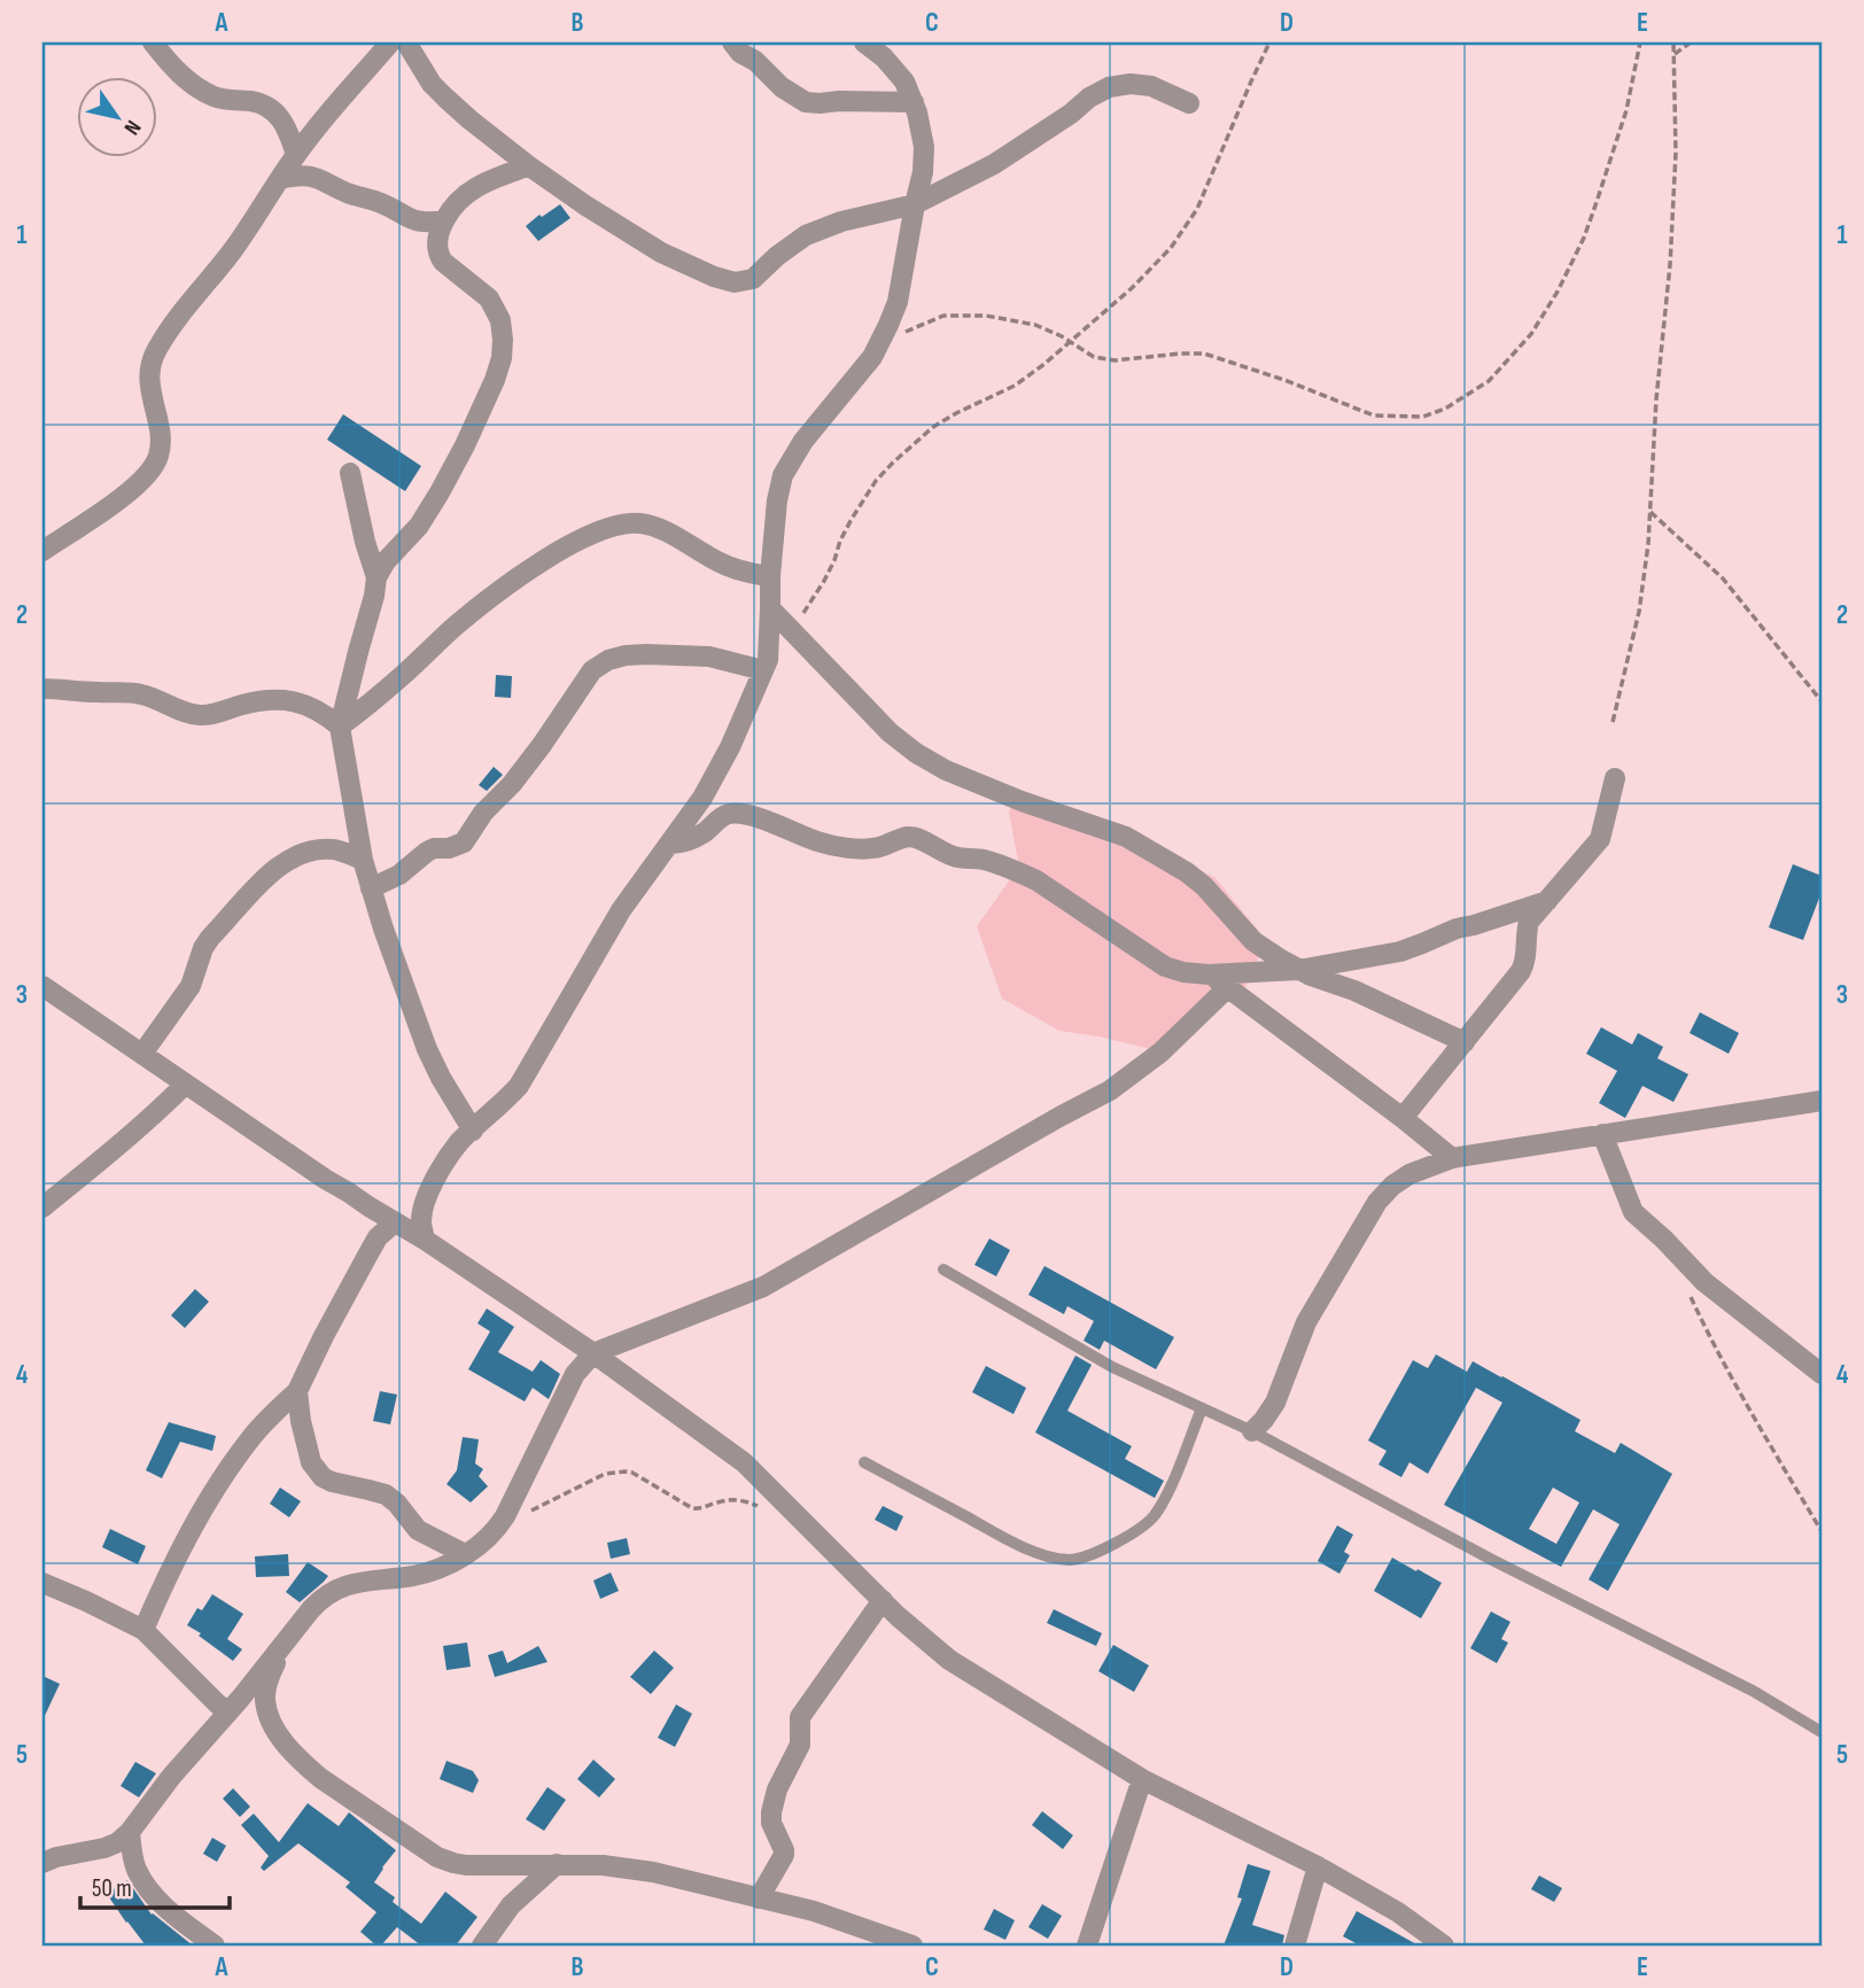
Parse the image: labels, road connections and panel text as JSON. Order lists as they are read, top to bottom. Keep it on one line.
{"scale_bar":"50 m","north":"bottom right","grid":{"columns":["A","B","C","D","E"],"rows":["1","2","3","4","5"]}}
